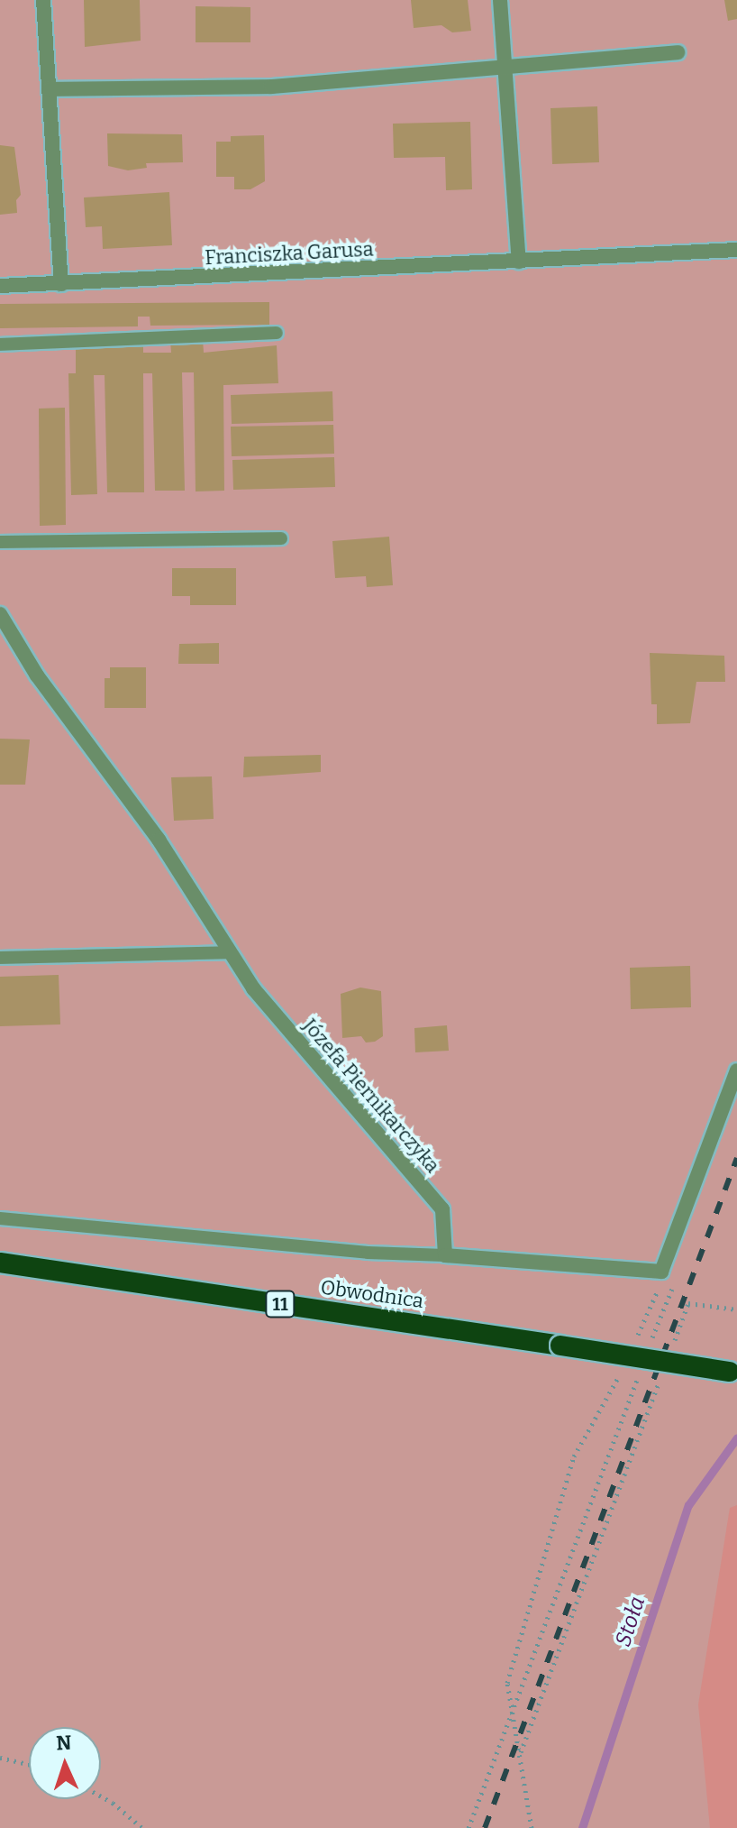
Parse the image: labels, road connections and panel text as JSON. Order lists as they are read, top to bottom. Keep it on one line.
{"streets":{"highway":["Obwodnica","11"],"street":["Franciszka Garusa","Józefa Piernikarczyka"]},"water":["Stoła"],"north":"top"}
